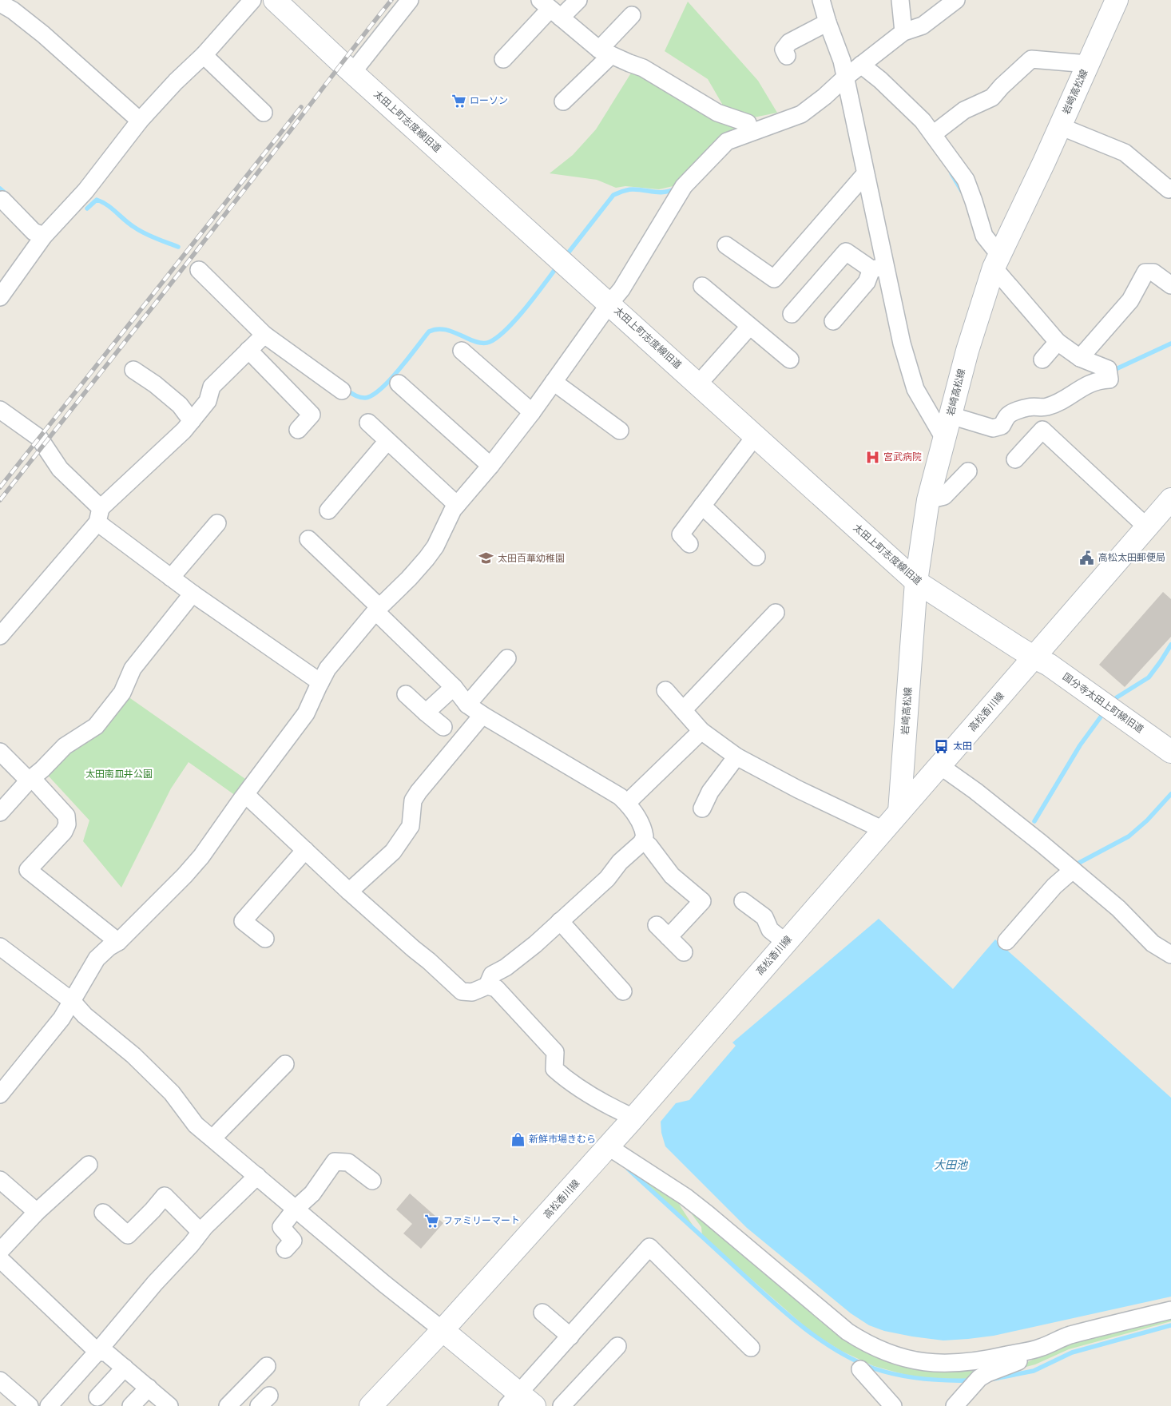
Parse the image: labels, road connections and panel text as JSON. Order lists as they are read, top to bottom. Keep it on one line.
{"streets":{"main road":["岩崎高松線","太田上町志度線旧道","国分寺太田上町線旧道","高松香川線"]},"crossings":[["岩崎高松線","太田上町志度線旧道"],["岩崎高松線","高松香川線"],["太田上町志度線旧道","国分寺太田上町線旧道"],["太田上町志度線旧道","高松香川線"],["国分寺太田上町線旧道","高松香川線"]],"water":["大田池"],"parks":["太田南皿井公園"],"places":{"supermarket":["ローソン","ファミリーマート"],"hospital":["宮武病院"],"public building":["高松太田郵便局"],"school or university":["太田百華幼稚園"],"bus stop":["太田"],"shop":["新鮮市場きむら"]}}
